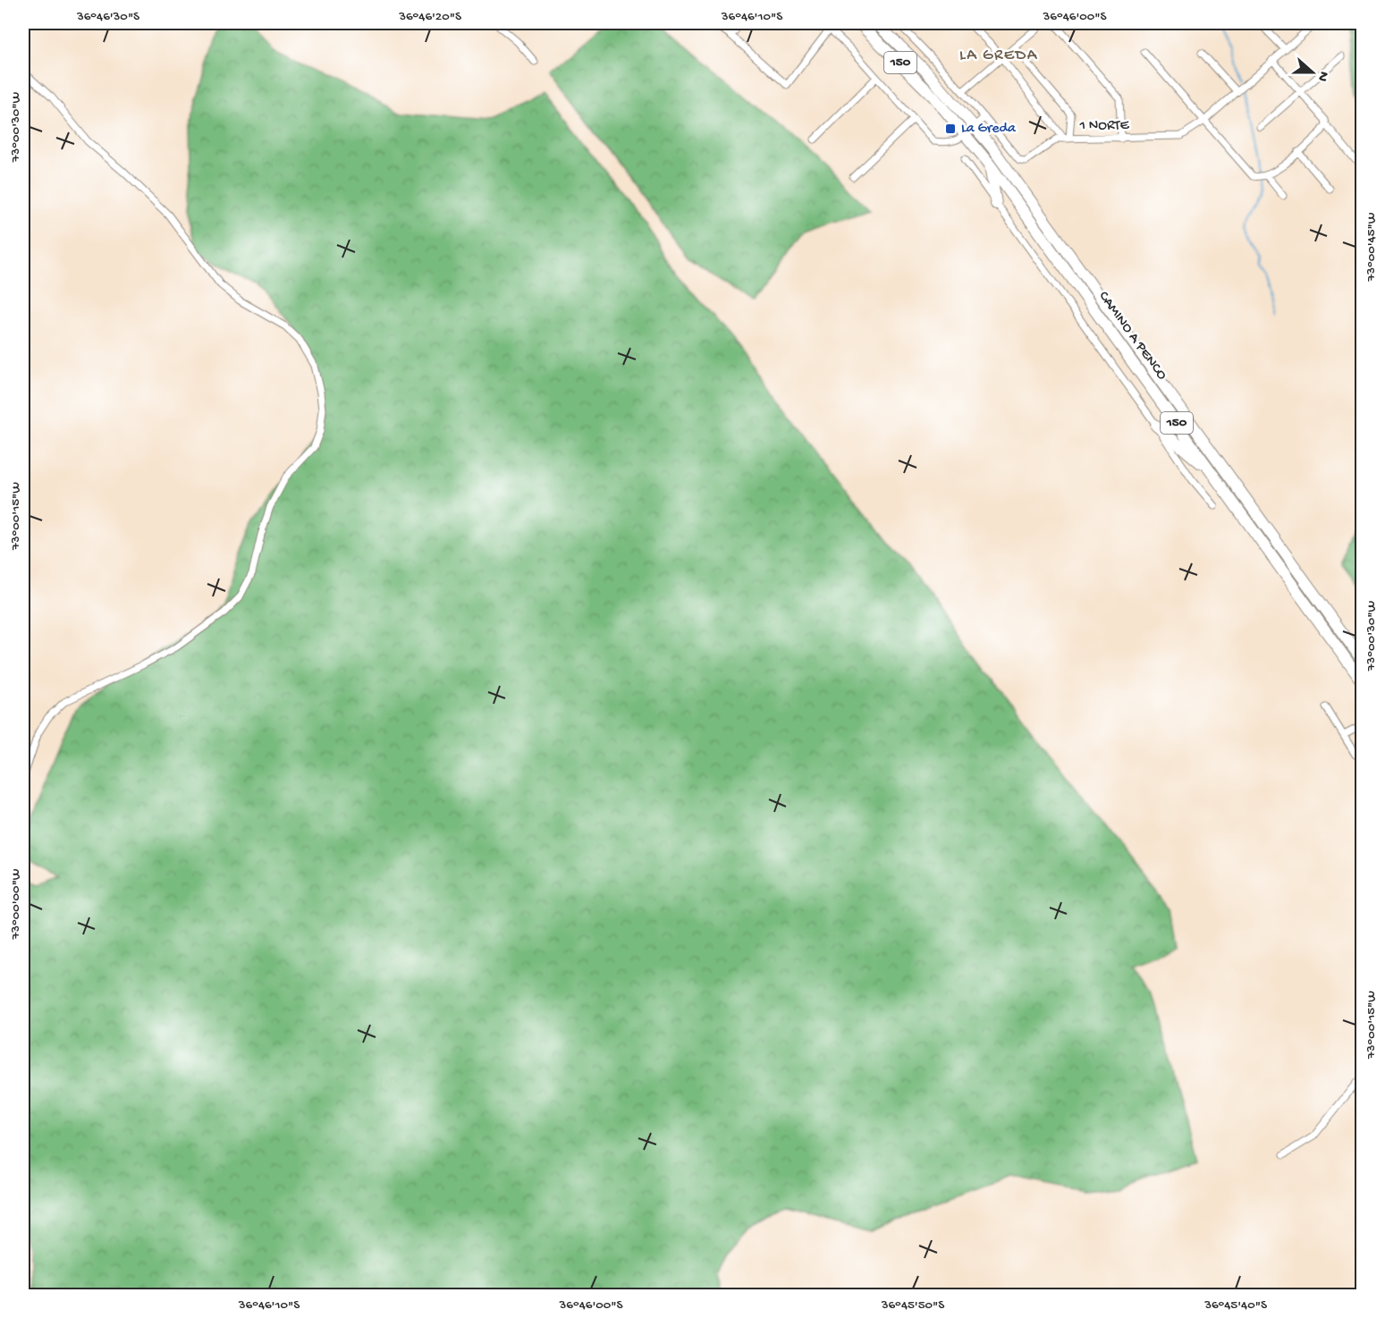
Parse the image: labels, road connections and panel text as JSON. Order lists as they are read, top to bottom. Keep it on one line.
{"streets":{"highway":["150","CAMINO A PENCO"],"street":["1 NORTE"]},"districts":["LA GREDA"],"places":{"transit":["La Greda"]},"north":"right","coordinates":["36°46'30\"S","36°46'20\"S","36°46'10\"S","36°46'00\"S","73°00'30\"W","73°00'45\"W","73°00'15\"W","73°00'00\"W","36°45'50\"S","36°45'40\"S"]}
